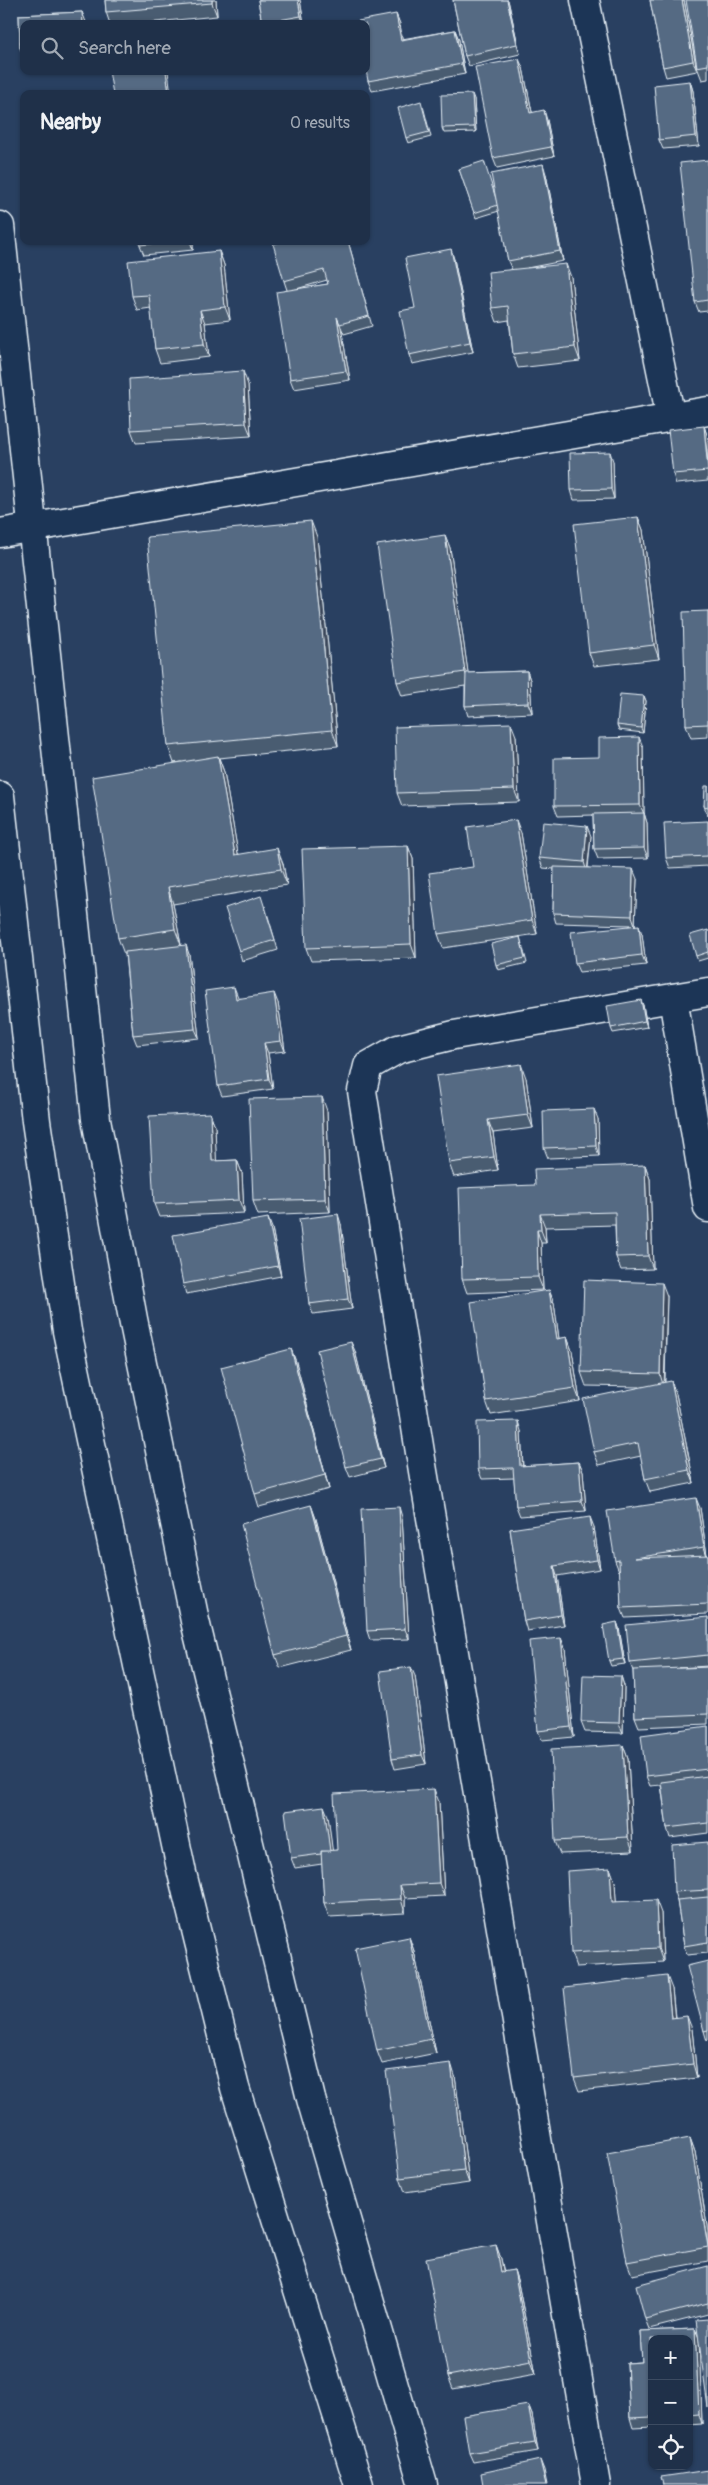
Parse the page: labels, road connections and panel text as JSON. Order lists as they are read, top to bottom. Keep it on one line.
{"page":{"search":"Search here","heading":["Nearby","0 results"],"map_buttons":["+","−"]}}
